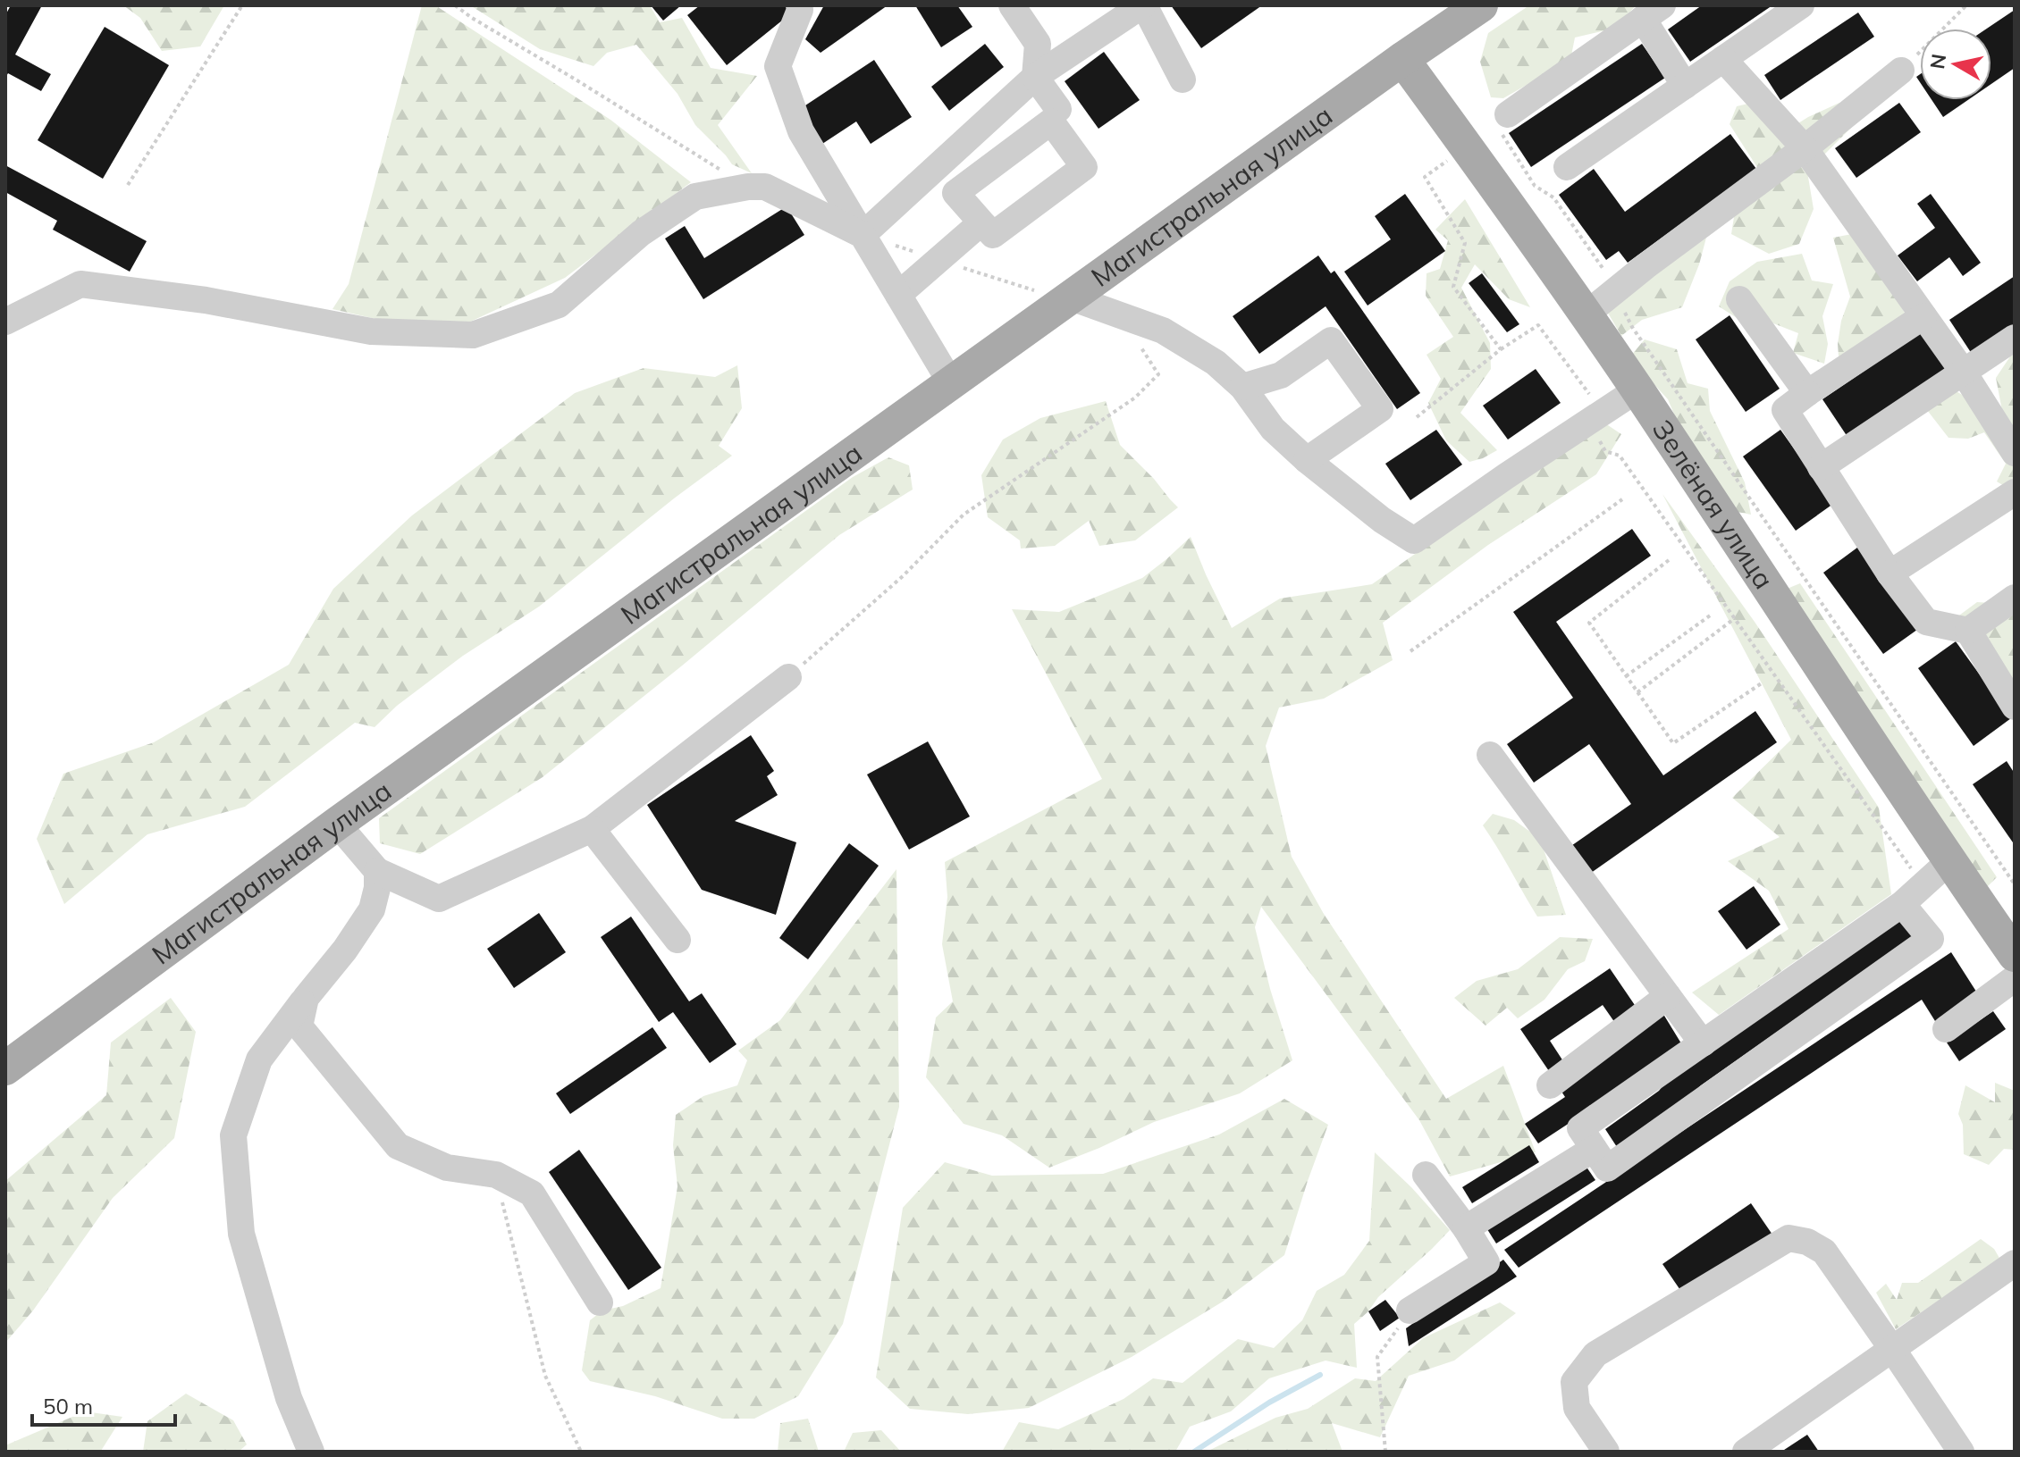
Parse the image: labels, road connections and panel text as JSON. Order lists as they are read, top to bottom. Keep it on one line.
{"streets":{"main road":["Магистральная улица","Зелёная улица"]},"crossings":[["Магистральная улица","Зелёная улица"]],"scale_bar":"50 m","north":"left"}
